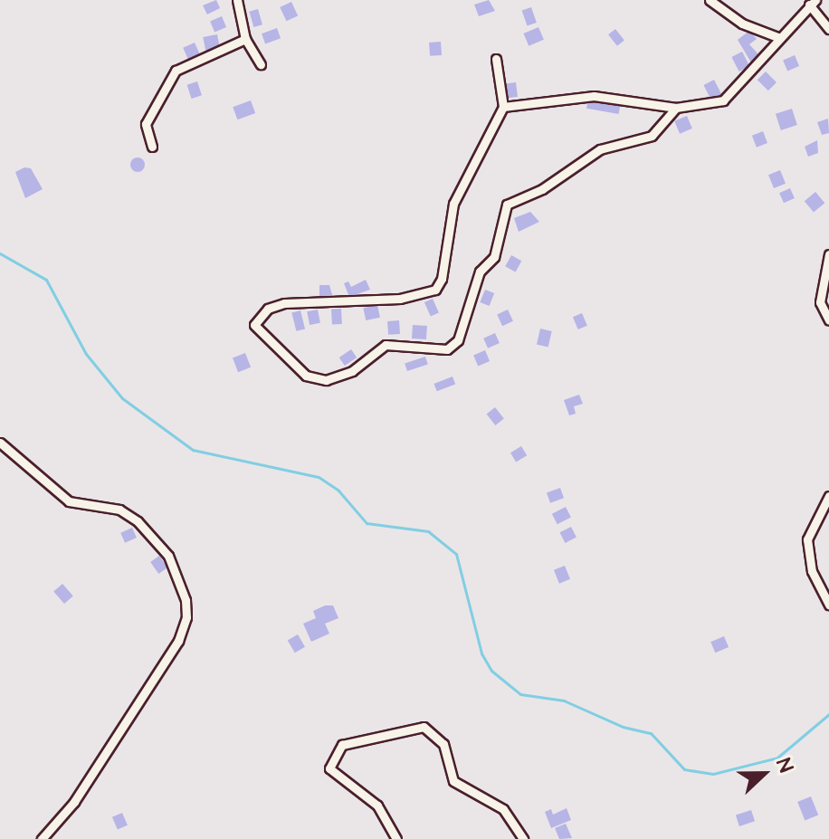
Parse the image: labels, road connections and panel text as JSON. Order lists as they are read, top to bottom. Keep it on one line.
{"north":"right"}
